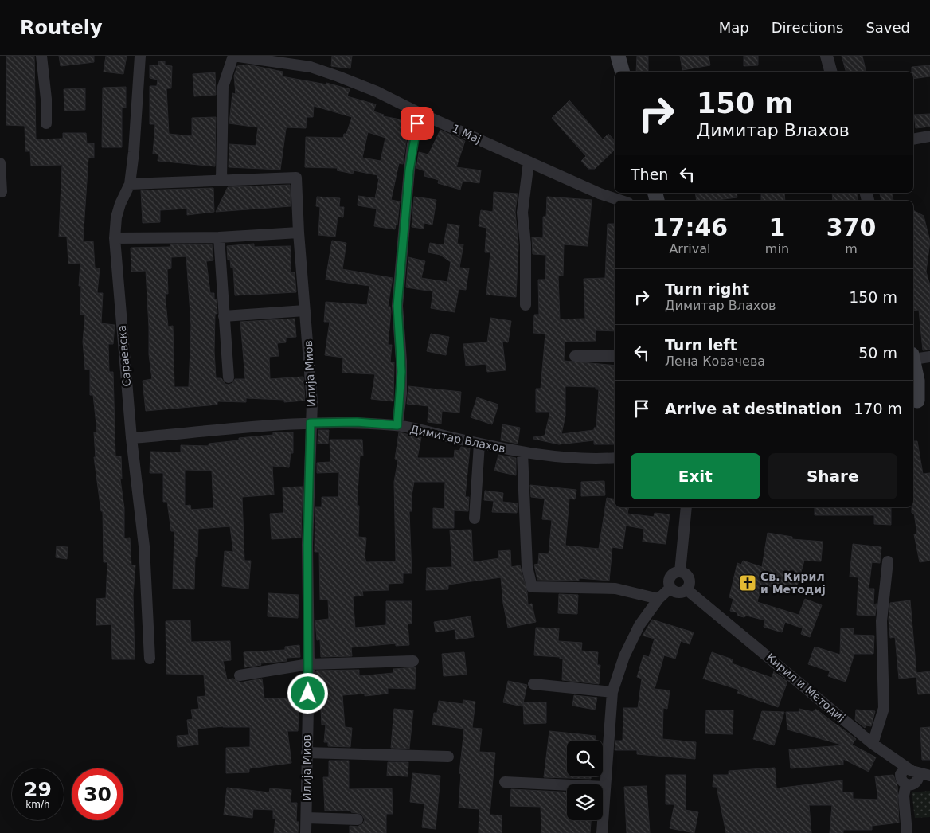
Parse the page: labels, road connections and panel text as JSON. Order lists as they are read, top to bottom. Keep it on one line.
{"streets":{"street":["1 Мај","Сараевска","Илија Миов","Димитар Влахов","Кирил и Методиј"]},"crossings":[["Сараевска","Илија Миов"],["Сараевска","Димитар Влахов"],["Илија Миов","Димитар Влахов"]],"places":{"church":["Св. Кирил и Методиј"]},"page":{"header":"Routely","nav":["Map","Directions","Saved"],"turn":["150 m","Димитар Влахов"],"then":"Then","eta":["17:46","Arrival","1","min","370","m"],"list":[{"name":"Turn right","note":"Димитар Влахов","value":"150 m"},{"name":"Turn left","note":"Лена Ковачева","value":"50 m"},{"name":"Arrive at destination","value":"170 m"}],"buttons":["Exit","Share"],"speed":"29 km/h","limit":"30"}}
